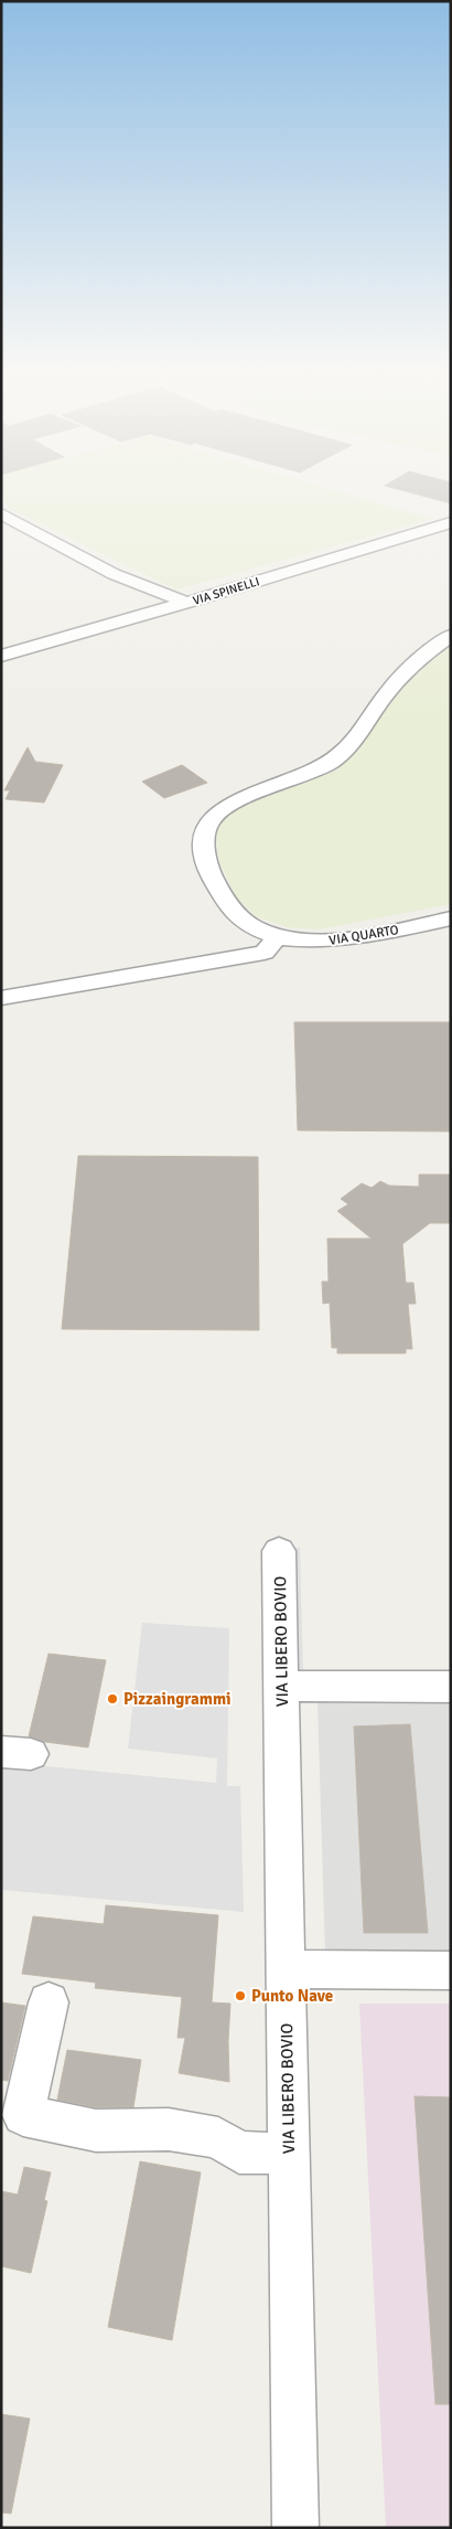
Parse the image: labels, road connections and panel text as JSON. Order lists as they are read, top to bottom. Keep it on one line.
{"streets":{"street":["VIA SPINELLI","VIA QUARTO","VIA LIBERO BOVIO"]},"places":["Pizzaingrammi","Punto Nave"]}
